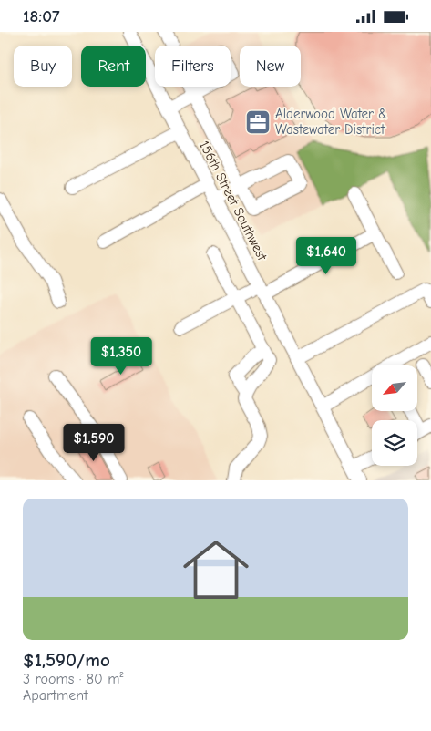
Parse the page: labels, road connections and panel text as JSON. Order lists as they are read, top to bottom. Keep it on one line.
{"streets":{"street":["156th Street Southwest"]},"places":{"office":["Alderwood Water & Wastewater District"]},"north":"bottom left","page":{"status":"18:07","chip":["Buy","Rent","Filters","New"],"price":["$1,640","$1,350","$1,590"],"list":[{"name":"$1,590/mo","note":"3 rooms · 80 m² · Apartment"}]}}
